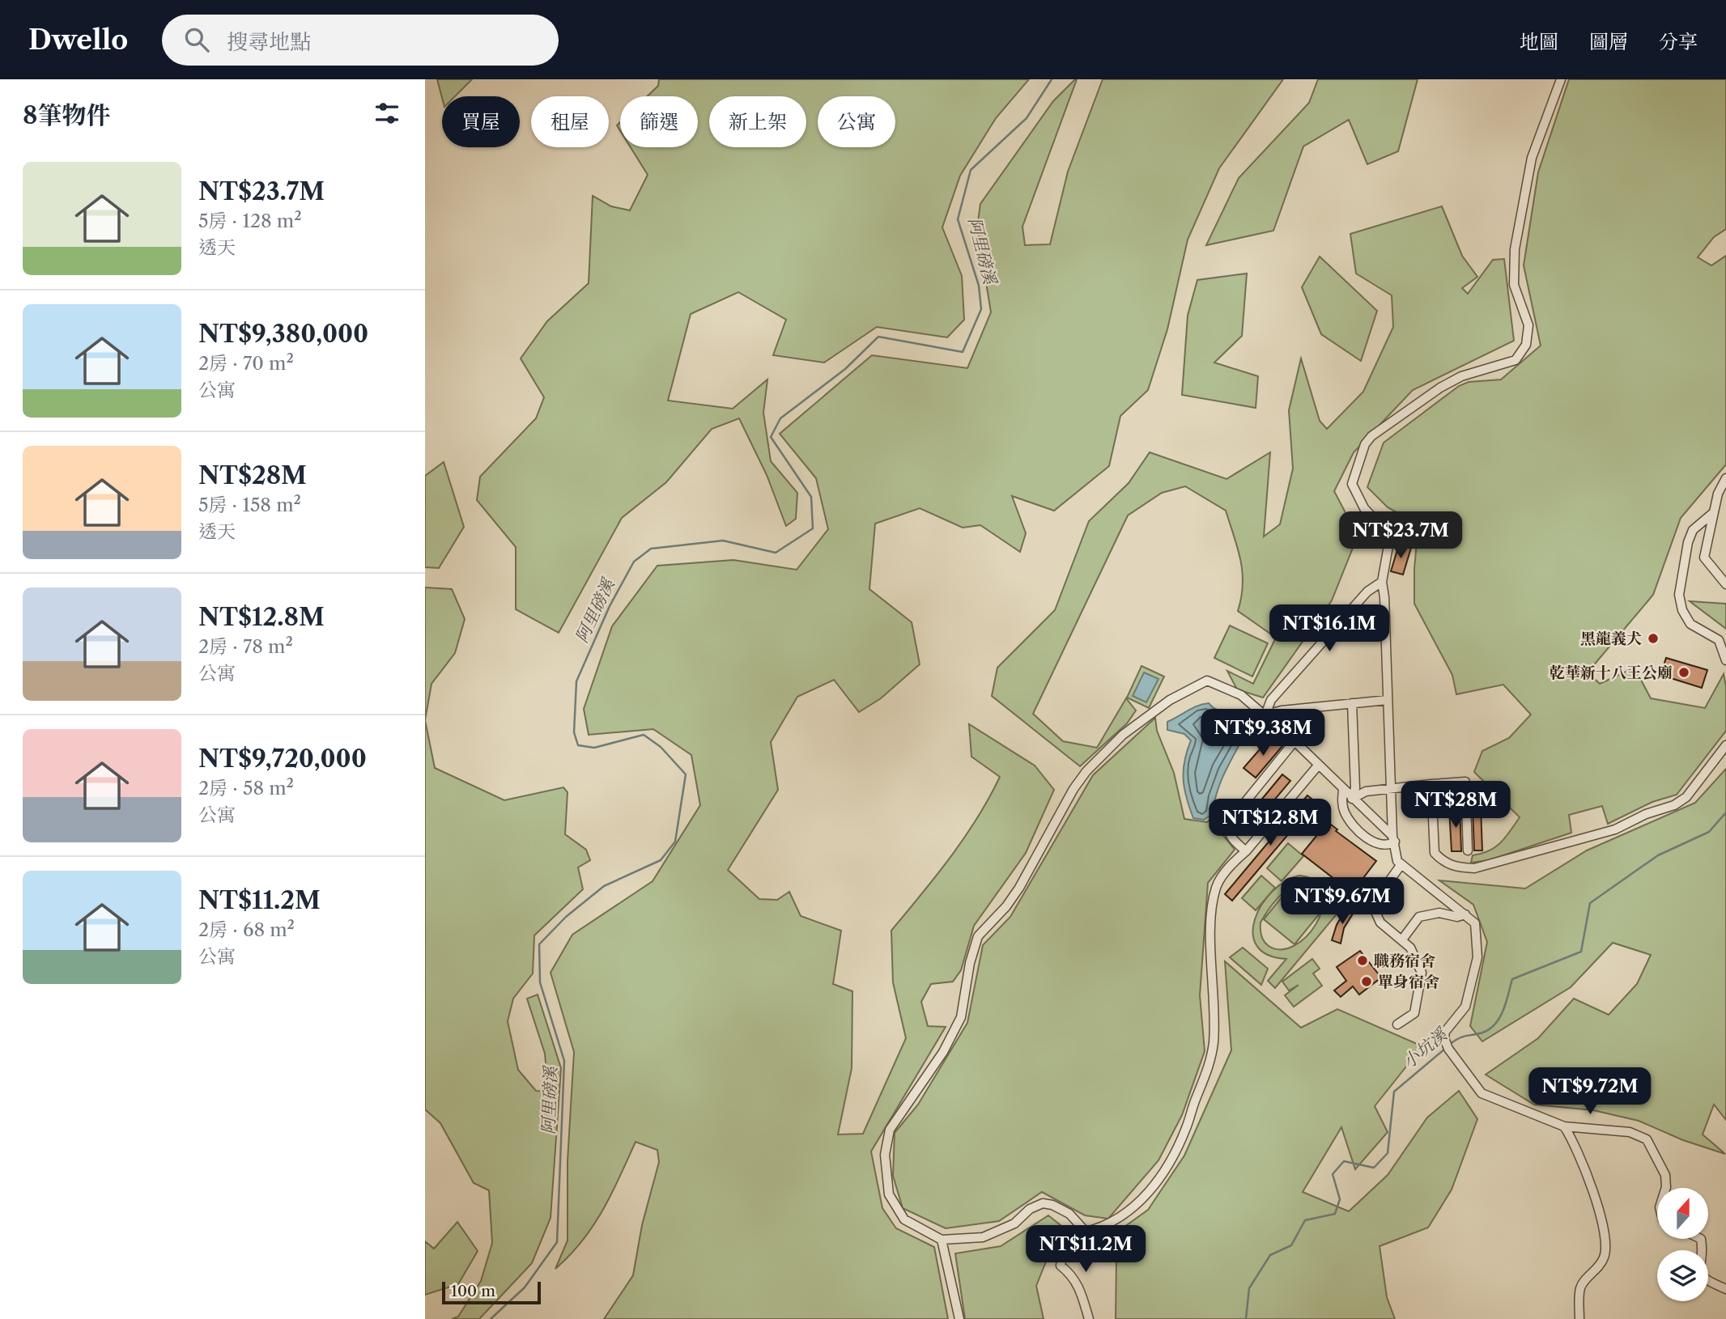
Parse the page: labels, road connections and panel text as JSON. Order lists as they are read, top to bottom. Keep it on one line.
{"water":["阿里磅溪","小坑溪"],"places":["黑龍義犬","乾華新十八王公廟","職務宿舍","單身宿舍"],"scale_bar":"100 m","north":"top","page":{"header":"Dwello","search":"搜尋地點","nav":["地圖","圖層","分享"],"heading":"8筆物件","chip":["買屋","租屋","篩選","新上架","公寓"],"list":[{"name":"NT$23.7M","note":"5房 · 128 m² · 透天"},{"name":"NT$9,380,000","note":"2房 · 70 m² · 公寓"},{"name":"NT$28M","note":"5房 · 158 m² · 透天"},{"name":"NT$12.8M","note":"2房 · 78 m² · 公寓"},{"name":"NT$9,720,000","note":"2房 · 58 m² · 公寓"},{"name":"NT$11.2M","note":"2房 · 68 m² · 公寓"}],"price":["NT$23.7M","NT$16.1M","NT$9.38M","NT$28M","NT$12.8M","NT$9.67M","NT$9.72M","NT$11.2M"],"scale":"100 m"}}
